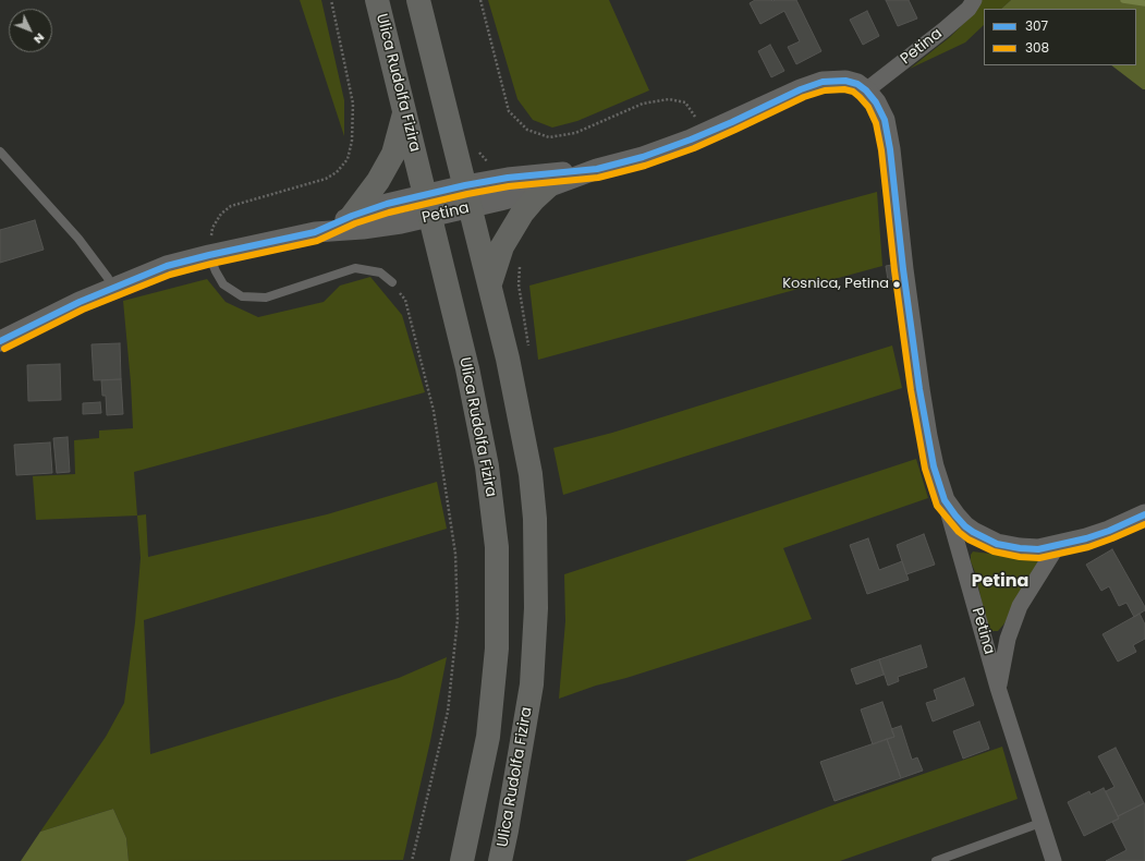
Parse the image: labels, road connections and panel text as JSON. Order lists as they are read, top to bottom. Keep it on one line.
{"streets":{"main road":["Ulica Rudolfa Fizira"],"street":["Petina"]},"crossings":[["Petina","Ulica Rudolfa Fizira"]],"districts":["Petina"],"places":["Kosnica, Petina"],"lines":["transit line 307","transit line 308"],"legend":["307","308"],"north":"bottom right"}
